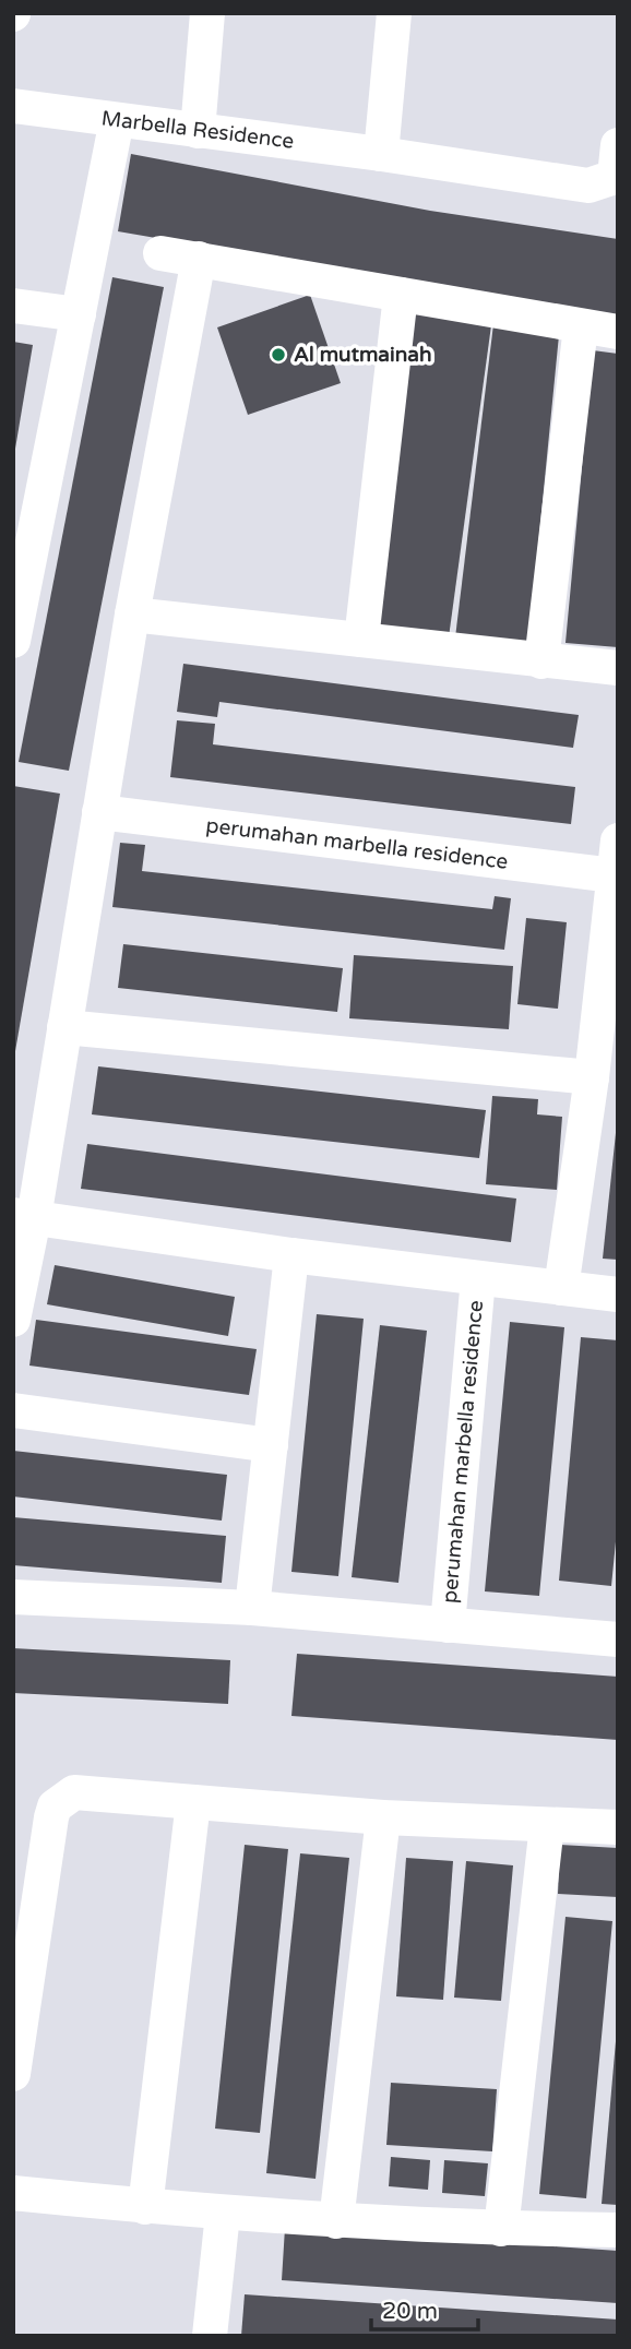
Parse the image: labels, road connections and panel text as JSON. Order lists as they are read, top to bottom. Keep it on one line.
{"streets":{"street":["Marbella Residence","perumahan marbella residence"]},"places":["Al mutmainah"],"scale_bar":"20 m"}
